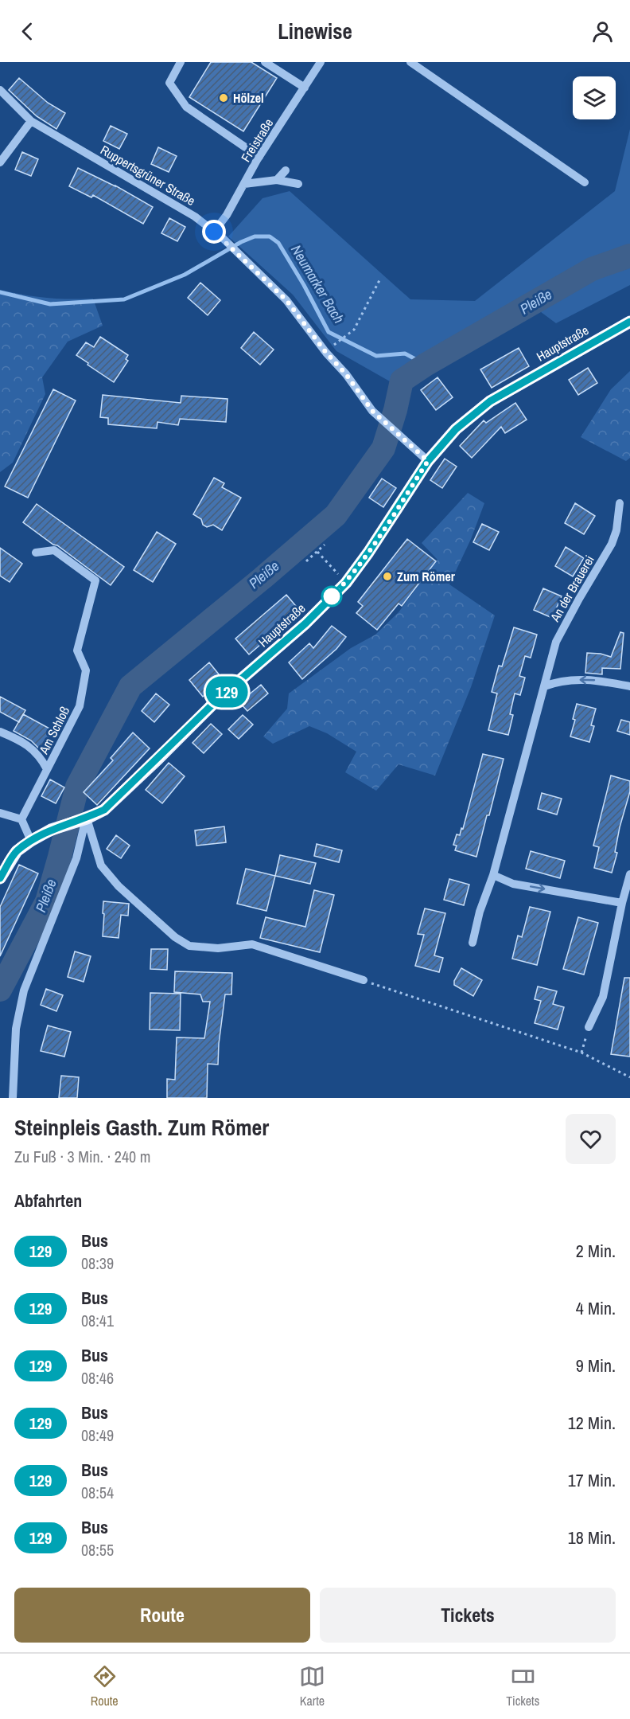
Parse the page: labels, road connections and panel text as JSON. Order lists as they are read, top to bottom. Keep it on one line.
{"streets":{"main road":["Hauptstraße"],"street":["Freistraße","Ruppertsgrüner Straße","An der Brauerei","Am Schloß"]},"crossings":[["Freistraße","Ruppertsgrüner Straße"],["Ruppertsgrüner Straße","Hauptstraße"]],"water":["Neumarker Bach","Pleiße"],"places":["Hölzel","Zum Römer"],"lines":["bus line 129"],"page":{"header":"Linewise","on_map":"129","heading":[["Steinpleis Gasth. Zum Römer","Zu Fuß · 3 Min. · 240 m"],"Abfahrten"],"list":[{"mark":"129","name":"Bus","note":"08:39","value":"2 Min."},{"mark":"129","name":"Bus","note":"08:41","value":"4 Min."},{"mark":"129","name":"Bus","note":"08:46","value":"9 Min."},{"mark":"129","name":"Bus","note":"08:49","value":"12 Min."},{"mark":"129","name":"Bus","note":"08:54","value":"17 Min."},{"mark":"129","name":"Bus","note":"08:55","value":"18 Min."}],"buttons":["Route","Tickets"],"tabs":["Route","Karte","Tickets"]}}
